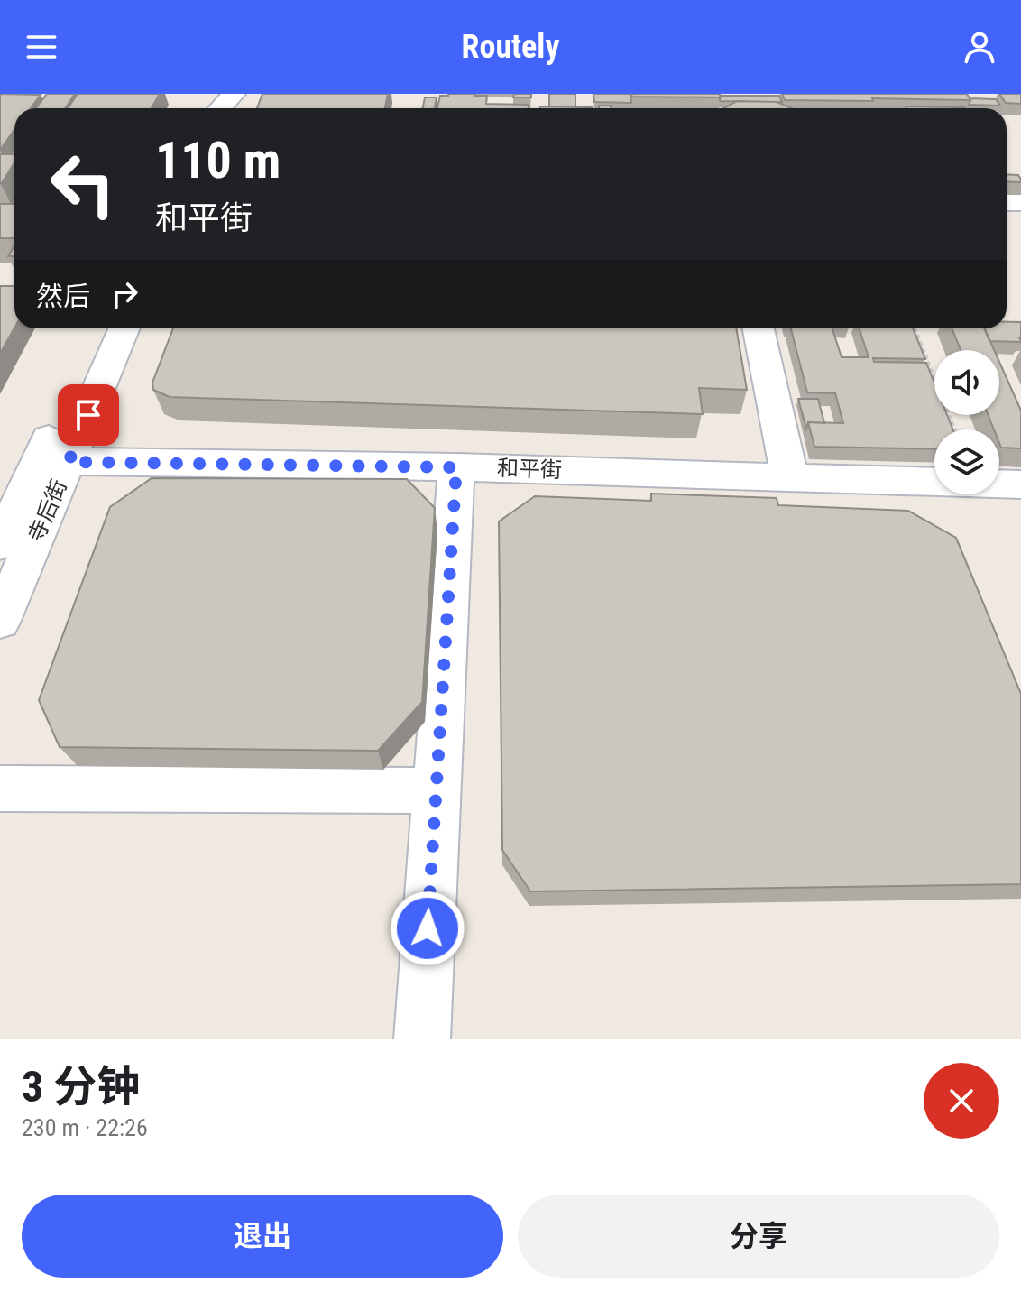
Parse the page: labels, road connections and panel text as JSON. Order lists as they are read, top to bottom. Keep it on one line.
{"streets":{"street":["和平街","寺后街"]},"crossings":[["和平街","寺后街"]],"page":{"header":"Routely","turn":["110 m","和平街"],"then":"然后","heading":["3 分钟","230 m · 22:26"],"buttons":["退出","分享"]}}
